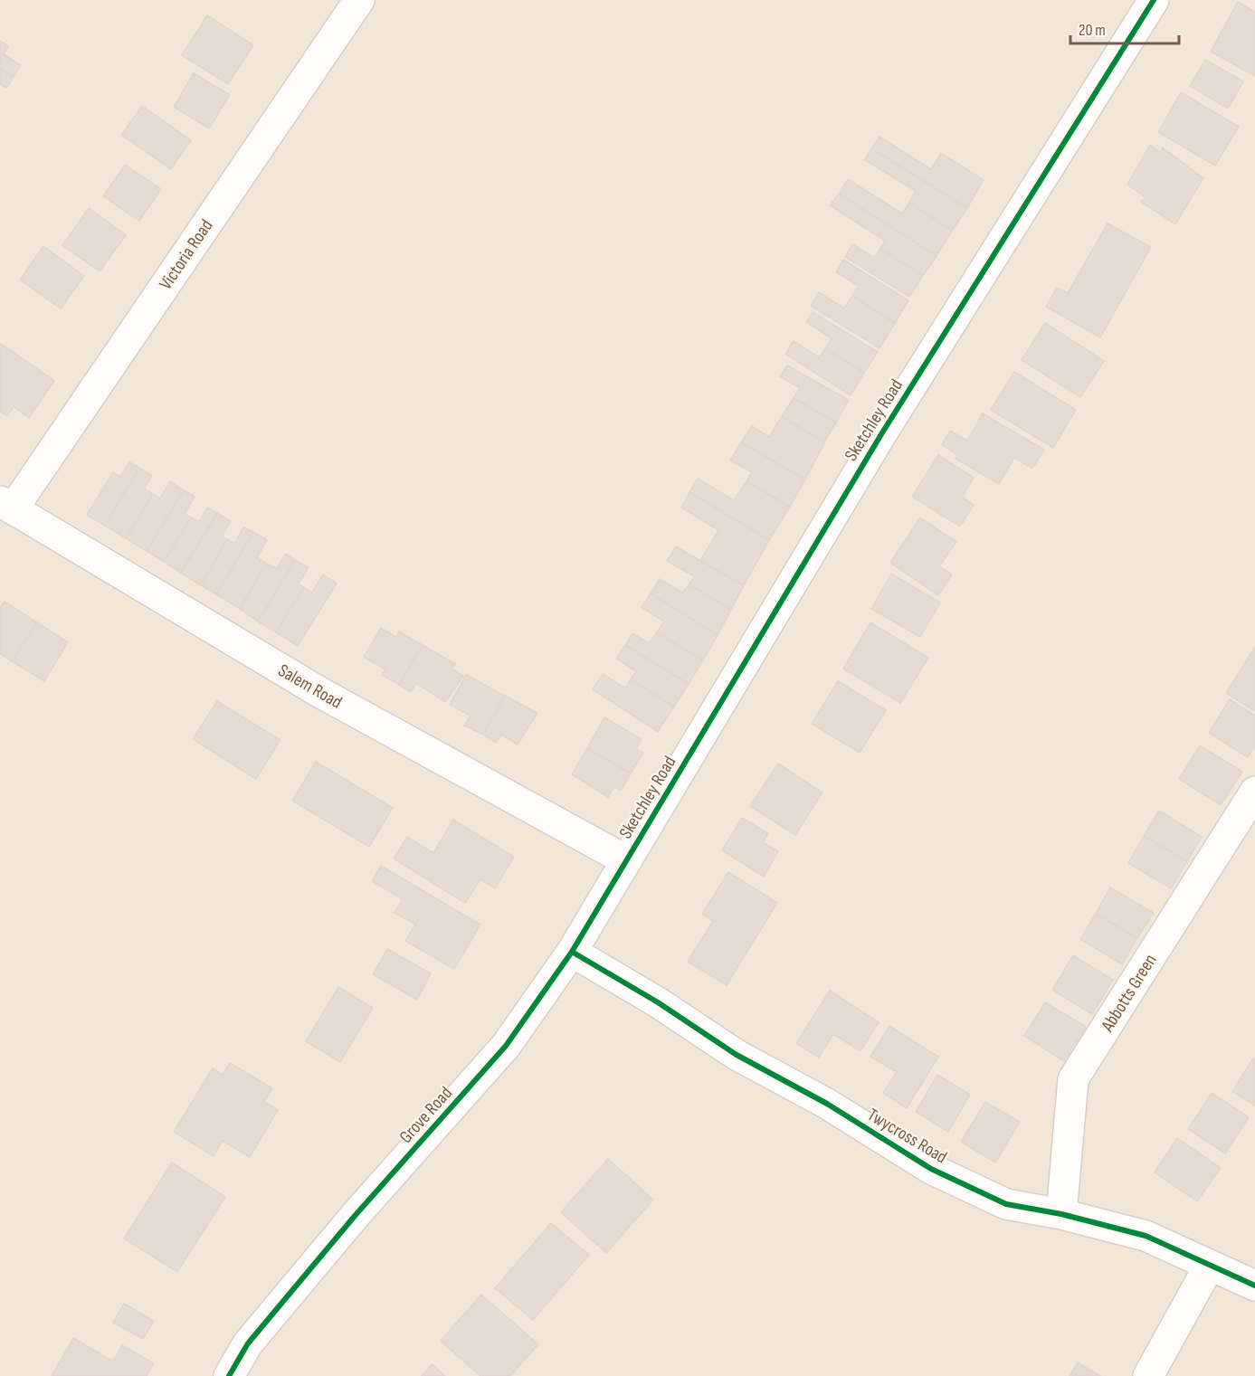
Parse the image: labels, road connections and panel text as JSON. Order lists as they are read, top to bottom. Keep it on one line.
{"streets":{"street":["Victoria Road","Sketchley Road","Salem Road","Abbotts Green","Grove Road","Twycross Road"]},"crossings":[["Victoria Road","Salem Road"],["Sketchley Road","Salem Road"],["Sketchley Road","Grove Road"],["Salem Road","Grove Road"],["Abbotts Green","Twycross Road"],["Grove Road","Twycross Road"]],"scale_bar":"20 m"}
